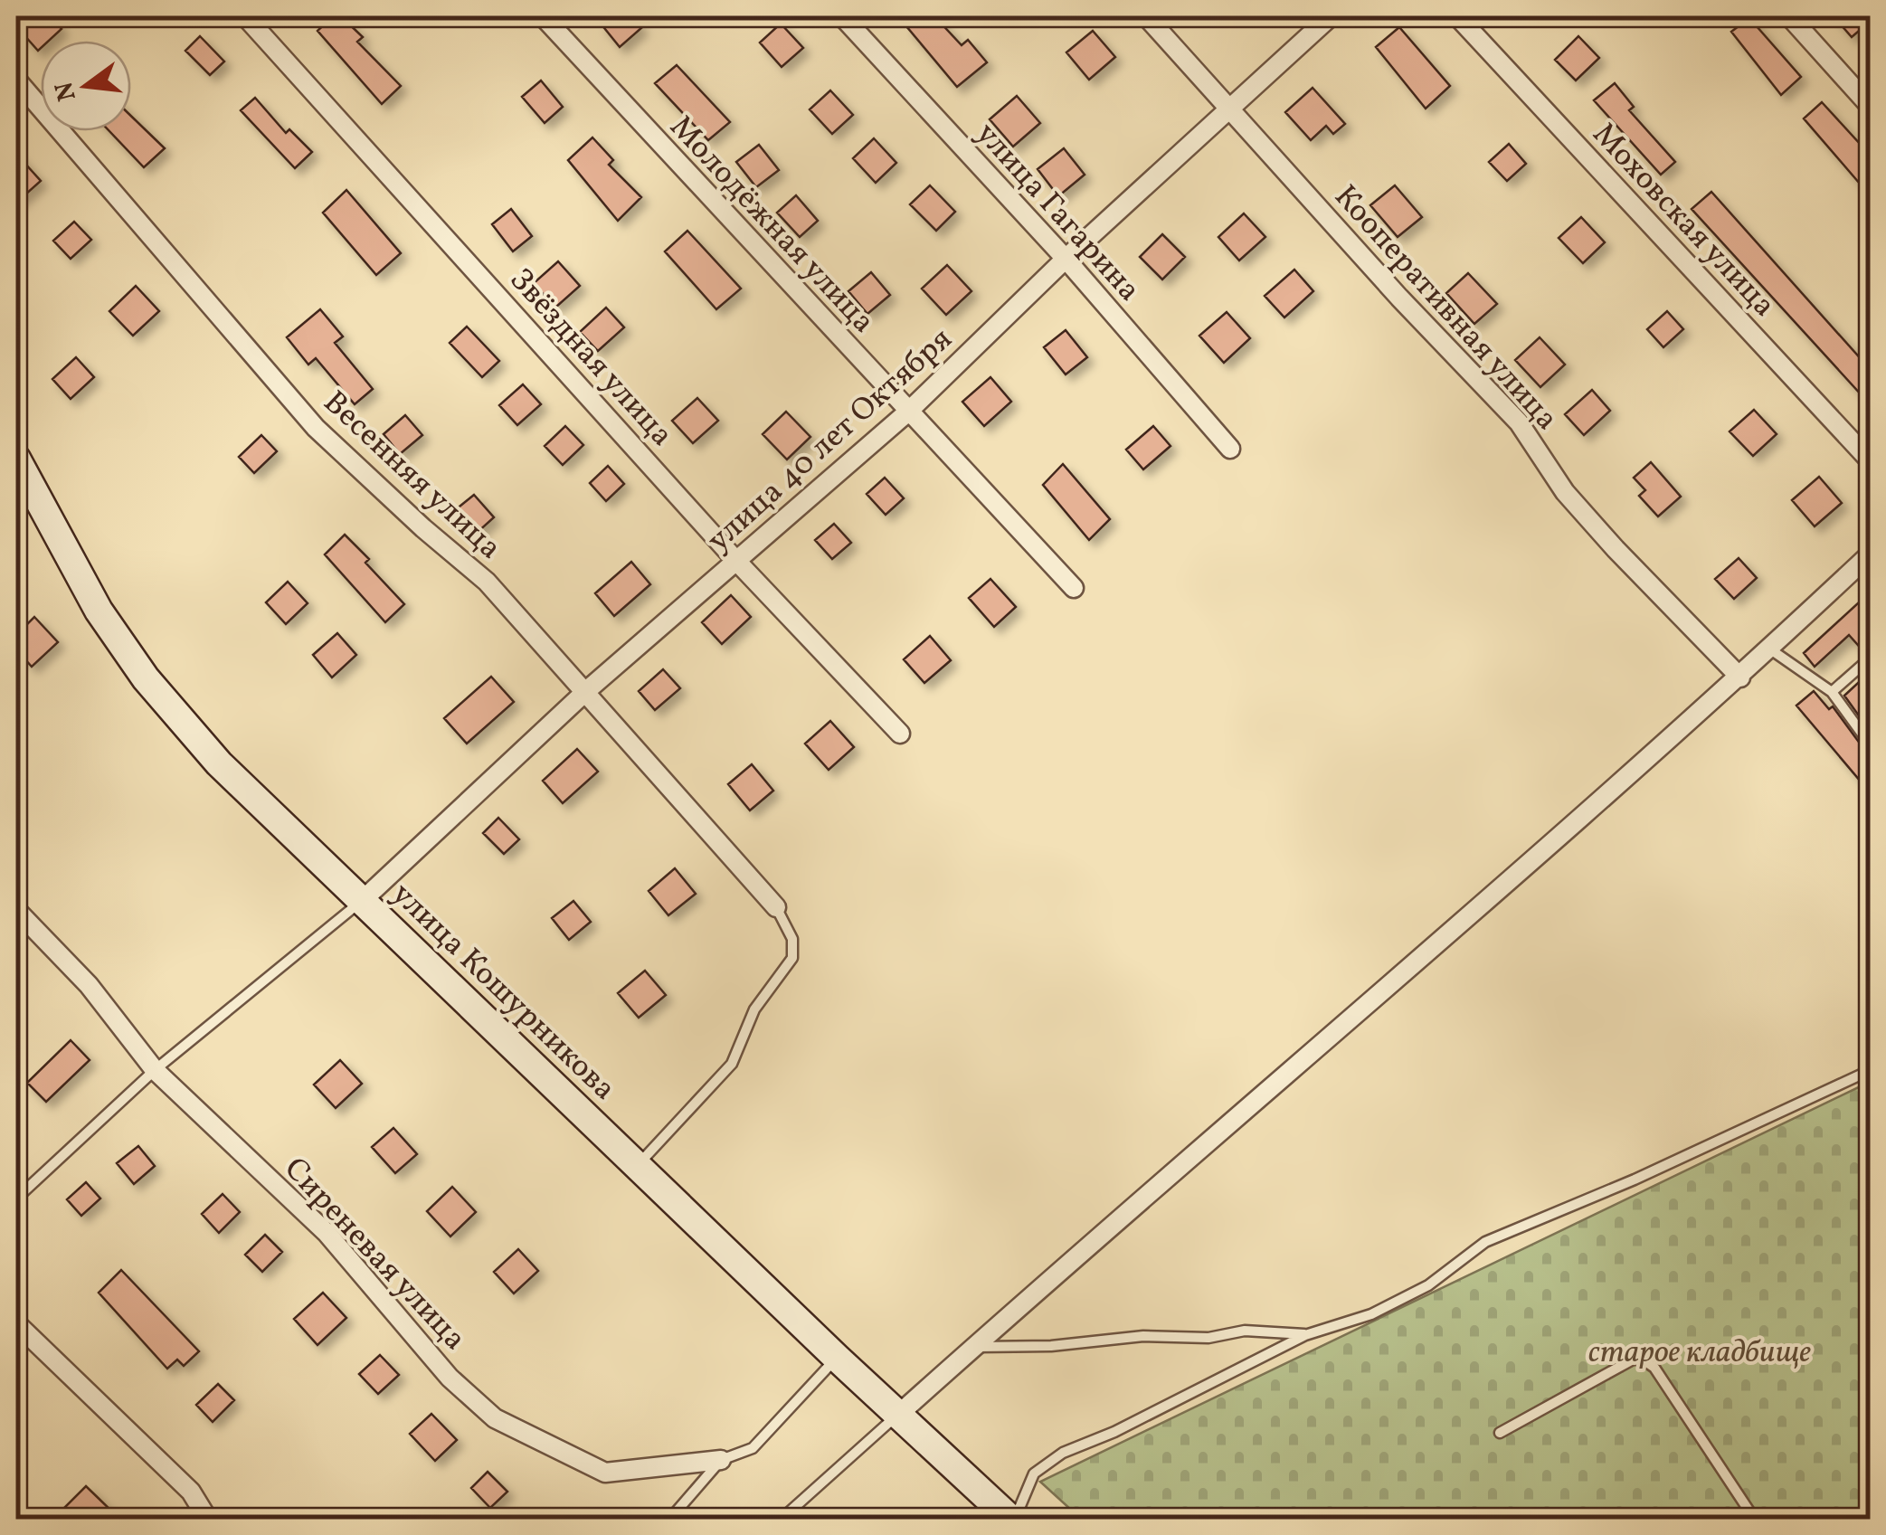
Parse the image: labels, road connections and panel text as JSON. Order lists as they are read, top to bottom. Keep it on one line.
{"streets":{"main road":["улица Кошурникова"],"street":["улица Гагарина","Моховская улица","Молодёжная улица","Кооперативная улица","Звёздная улица","улица 40 лет Октября","Весенняя улица","Сиреневая улица"]},"crossings":[["улица Гагарина","улица 40 лет Октября"],["Молодёжная улица","улица 40 лет Октября"],["Кооперативная улица","улица 40 лет Октября"],["Звёздная улица","улица 40 лет Октября"],["улица 40 лет Октября","Весенняя улица"],["улица 40 лет Октября","улица Кошурникова"]],"parks":["старое кладбище"],"north":"left"}
